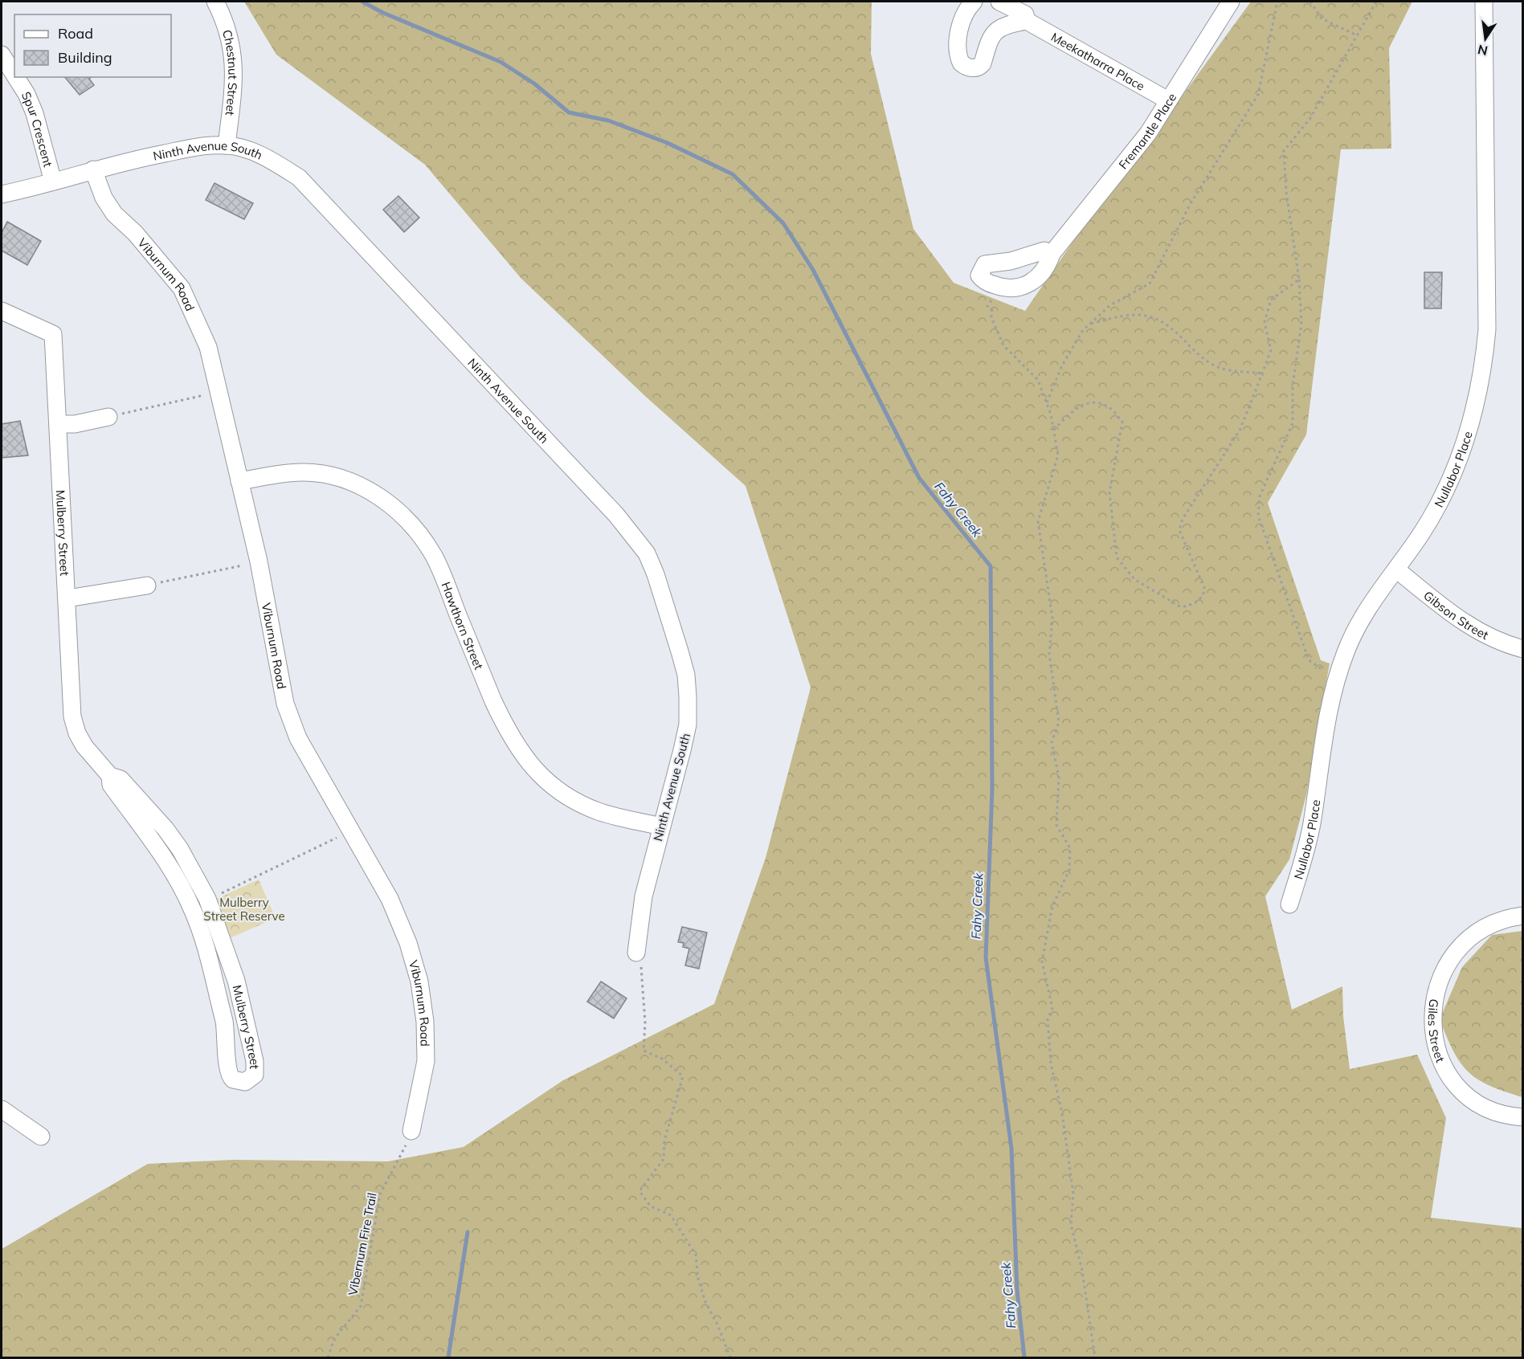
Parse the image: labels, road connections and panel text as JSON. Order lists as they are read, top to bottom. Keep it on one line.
{"streets":{"street":["Meekatharra Place","Chestnut Street","Spur Crescent","Fremantle Place","Ninth Avenue South","Viburnum Road","Nullabor Place","Mulberry Street","Gibson Street","Hawthorn Street","Giles Street"],"path":["Vibernum Fire Trail"]},"crossings":[["Meekatharra Place","Fremantle Place"],["Chestnut Street","Ninth Avenue South"],["Spur Crescent","Ninth Avenue South"],["Ninth Avenue South","Viburnum Road"],["Ninth Avenue South","Hawthorn Street"],["Viburnum Road","Hawthorn Street"],["Viburnum Road","Vibernum Fire Trail"],["Nullabor Place","Gibson Street"]],"water":["Fahy Creek"],"parks":["Mulberry Street Reserve"],"legend":["Road","Building"],"north":"bottom"}
